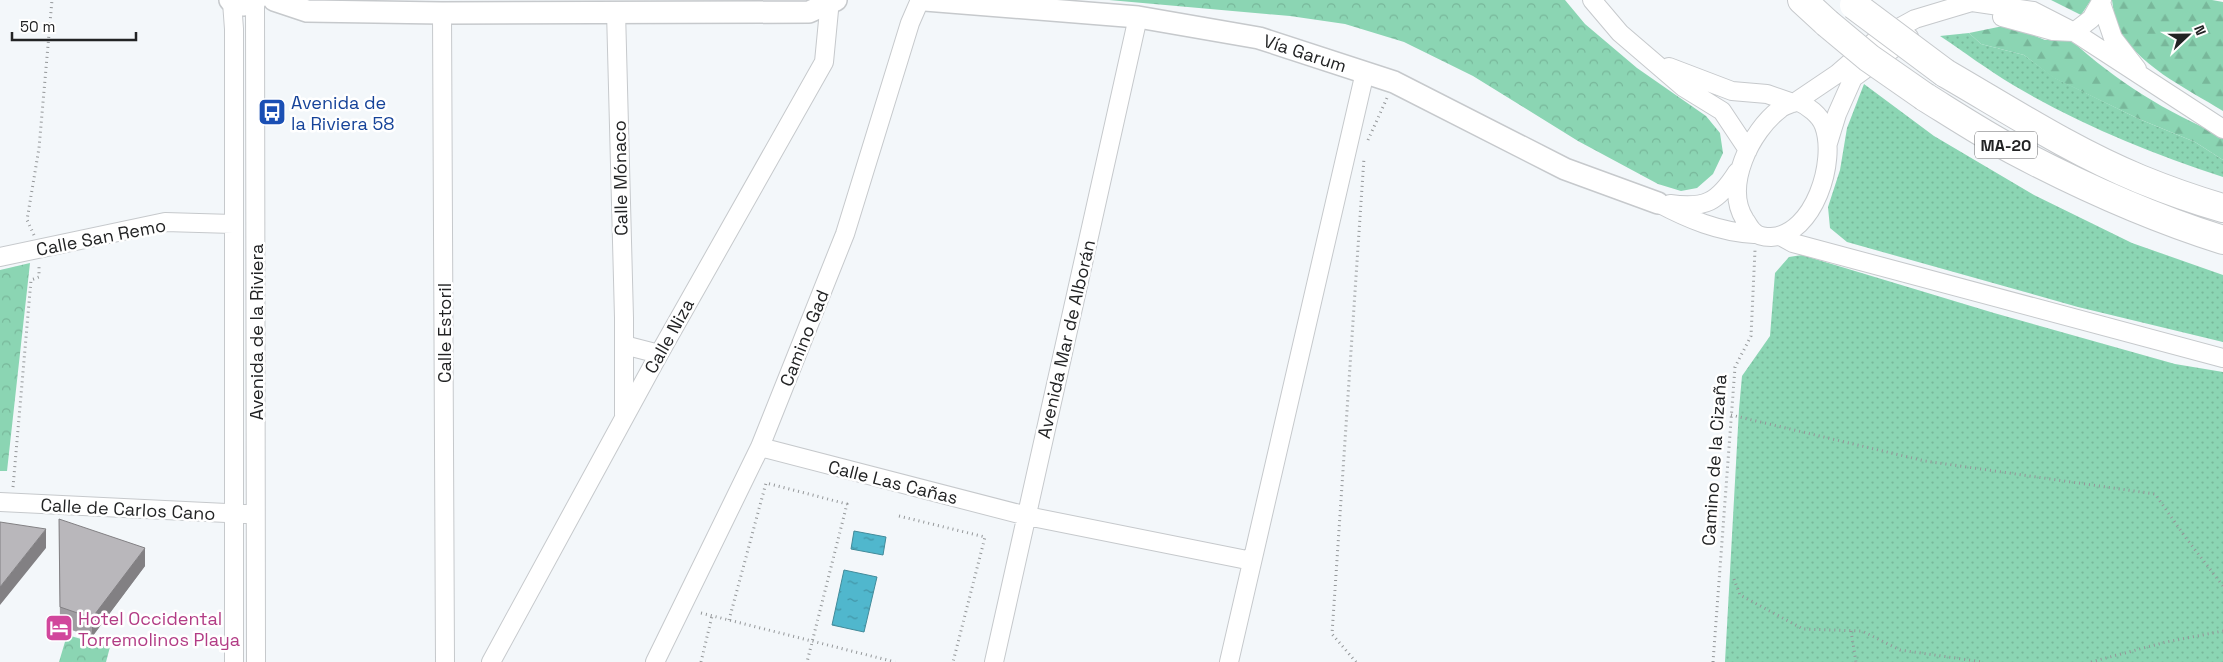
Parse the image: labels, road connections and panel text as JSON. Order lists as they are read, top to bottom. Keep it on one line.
{"streets":{"highway":["MA-20"],"street":["Vía Garum","Calle Mónaco","Calle San Remo","Avenida de la Riviera","Calle Estoril","Calle Niza","Camino Gad","Avenida Mar de Alborán","Calle Las Cañas","Calle de Carlos Cano"],"path":["Camino de la Cizaña"]},"crossings":[["Vía Garum","Avenida Mar de Alborán"],["Vía Garum","Camino de la Cizaña"],["Calle Mónaco","Calle Niza"],["Calle San Remo","Avenida de la Riviera"],["Avenida de la Riviera","Calle de Carlos Cano"],["Camino Gad","Calle Las Cañas"],["Avenida Mar de Alborán","Calle Las Cañas"]],"places":{"bus stop":["Avenida de la Riviera 58"],"hotel":["Hotel Occidental Torremolinos Playa"]},"scale_bar":"50 m","north":"right"}
